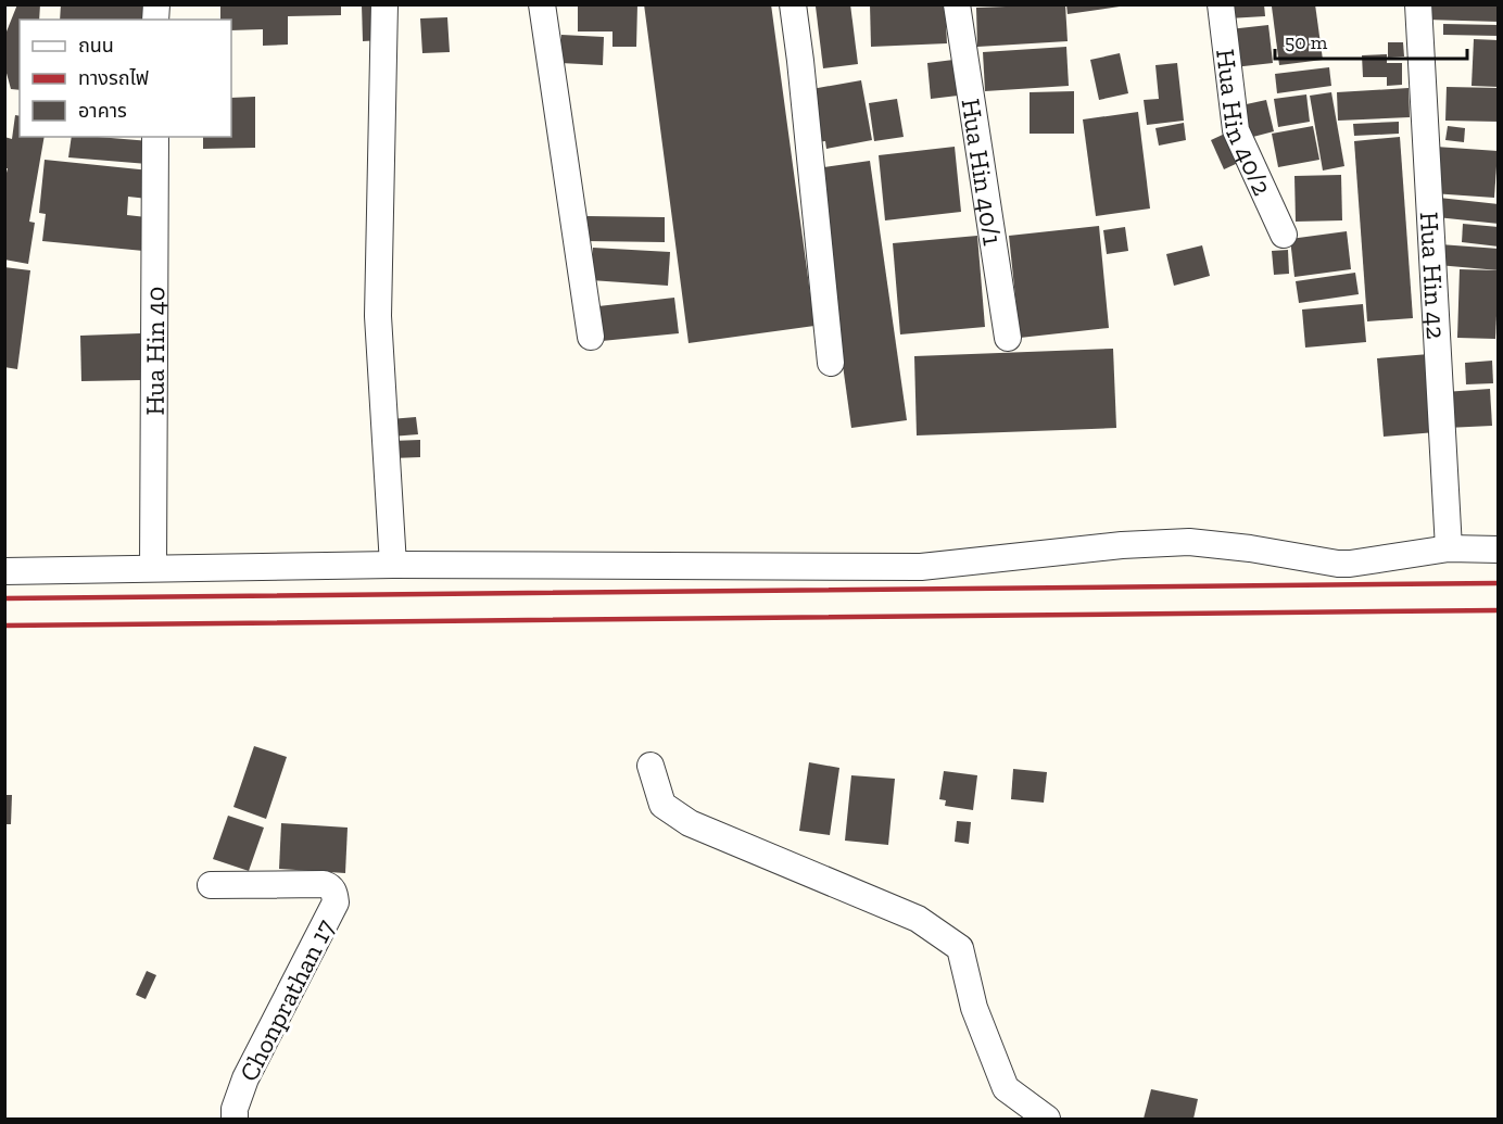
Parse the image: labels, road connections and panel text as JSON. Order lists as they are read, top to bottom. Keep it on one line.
{"streets":{"street":["Hua Hin 40/2","Hua Hin 40/1","Hua Hin 42","Hua Hin 40","Chonprathan 17"]},"legend":["ถนน","ทางรถไฟ","อาคาร"],"scale_bar":"50 m"}
